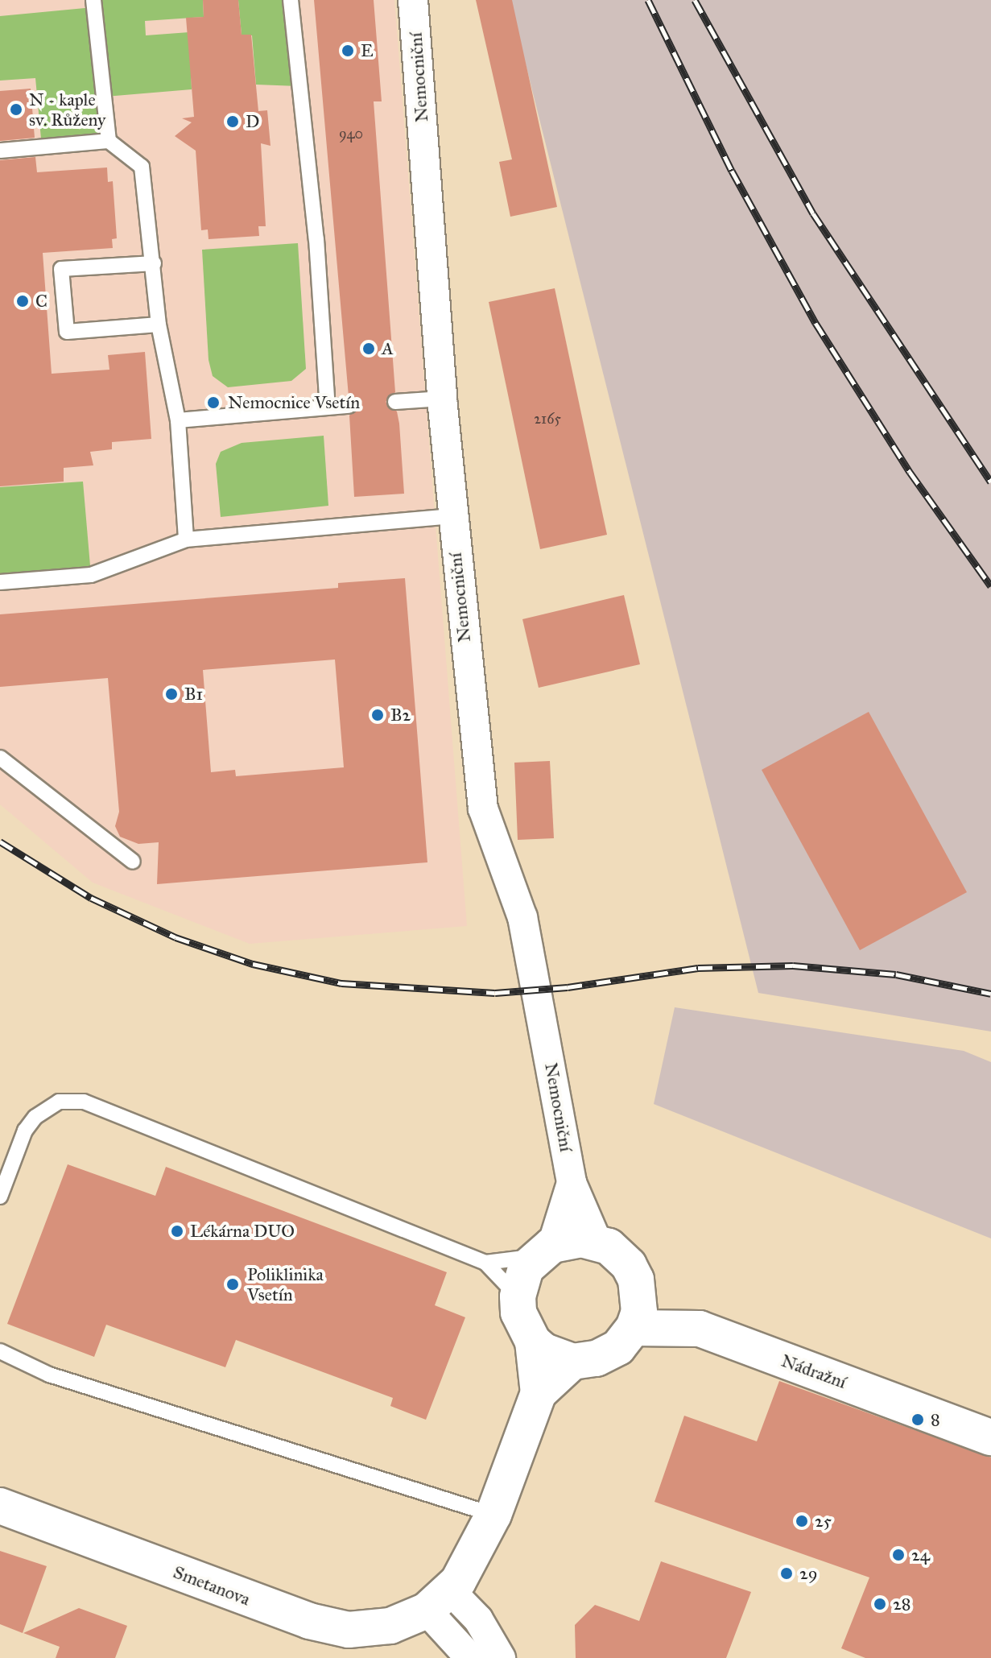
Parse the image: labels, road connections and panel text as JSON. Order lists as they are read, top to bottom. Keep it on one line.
{"streets":{"street":["Nemocniční","Nádražní","Smetanova"]},"crossings":[["Nemocniční","Nádražní"]],"places":["E","N - kaple sv. Růženy","D","C","A","Nemocnice Vsetín","B1","B2","Lékárna DUO","Poliklinika Vsetín","8","25","24","29","28"],"house_numbers":["940","2165"]}
